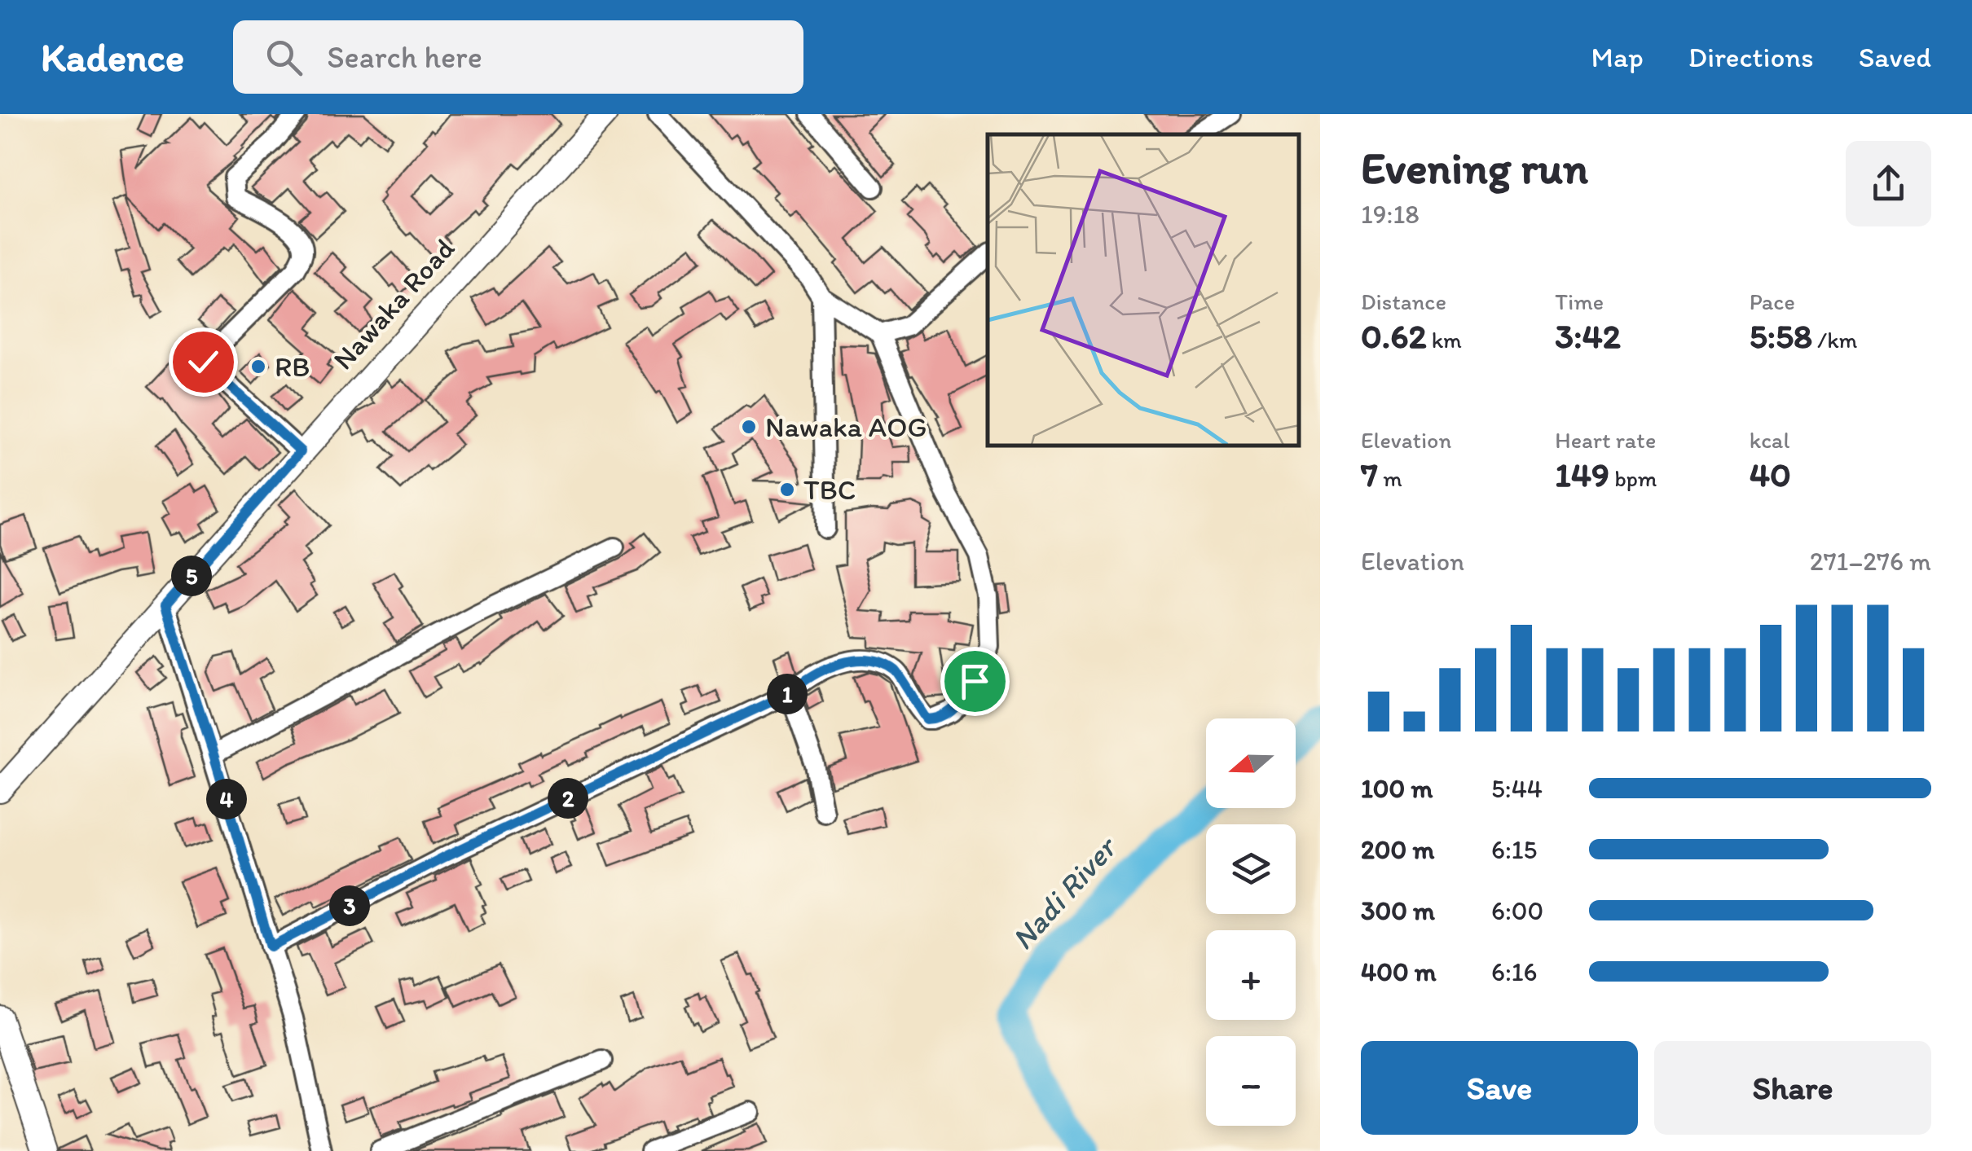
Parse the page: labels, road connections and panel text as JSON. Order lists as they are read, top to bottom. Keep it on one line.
{"streets":{"street":["Nawaka Road"]},"water":["Nadi River"],"places":["RB","Nawaka AOG","TBC"],"north":"left","page":{"header":"Kadence","search":"Search here","nav":["Map","Directions","Saved"],"heading":["Evening run","19:18"],"stats":[["Distance","0.62 km"],["Time","3:42"],["Pace","5:58 /km"],["Elevation","7 m"],["Heart rate","149 bpm"],["kcal","40"]],"chart":["Elevation","271–276 m"],"pins":["5","1","2","4","3"],"map_buttons":["+","−"],"list":[{"name":"100 m","note":"5:44"},{"name":"200 m","note":"6:15"},{"name":"300 m","note":"6:00"},{"name":"400 m","note":"6:16"}],"buttons":["Save","Share"]}}
